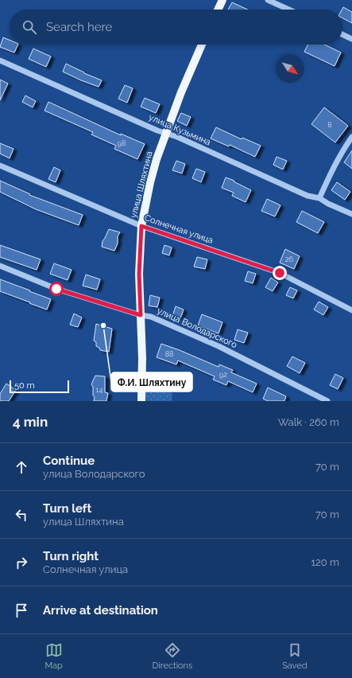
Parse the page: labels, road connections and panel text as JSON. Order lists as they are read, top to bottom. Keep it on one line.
{"streets":{"main road":["улица Шляхтина"],"street":["улица Кузьмина","Солнечная улица","улица Володарского"]},"crossings":[["улица Кузьмина","улица Шляхтина"],["улица Шляхтина","Солнечная улица"],["улица Шляхтина","улица Володарского"]],"places":["Ф.И. Шляхтину"],"house_numbers":["8","98","26","88","92","14"],"scale_bar":"50 m","north":"bottom right","page":{"search":"Search here","scale":"50 m","heading":["4 min","Walk · 260 m"],"list":[["Continue","улица Володарского","70 m"],["Turn left","улица Шляхтина","70 m"],["Turn right","Солнечная улица","120 m"],"Arrive at destination"],"nav":["Map","Directions","Saved"]}}
